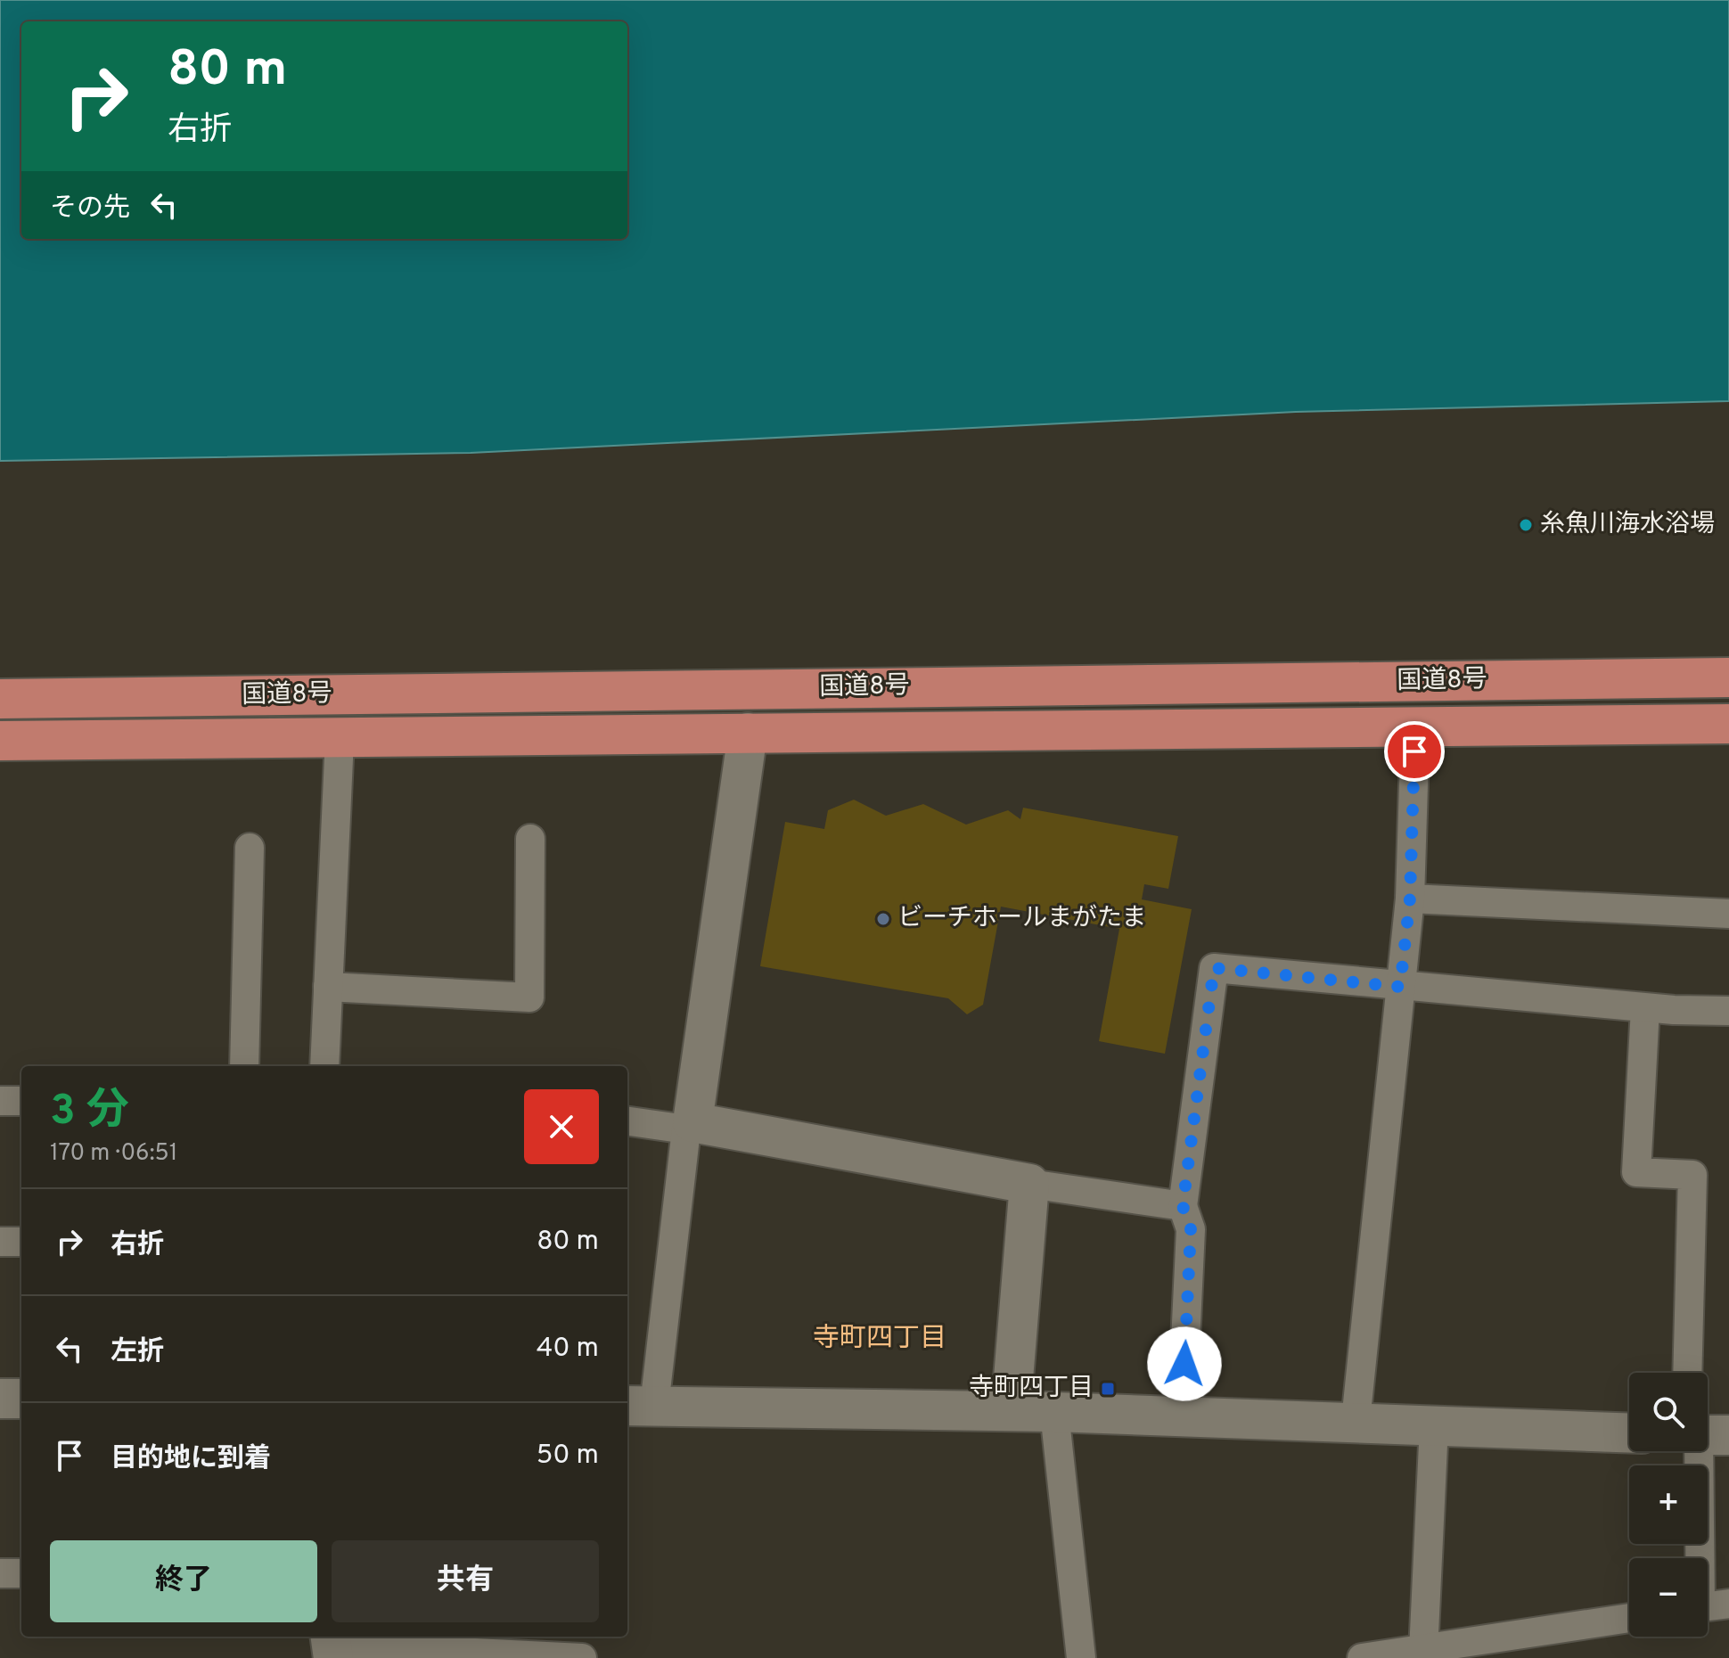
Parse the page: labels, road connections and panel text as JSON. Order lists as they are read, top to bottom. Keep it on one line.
{"streets":{"highway":["国道8号"]},"districts":["寺町四丁目"],"places":{"other":["糸魚川海水浴場","ビーチホールまがたま"],"transit":["寺町四丁目"]},"page":{"turn":["80 m","右折"],"then":"その先","heading":["3 分","170 m · 06:51"],"list":[{"name":"右折","value":"80 m"},{"name":"左折","value":"40 m"},{"name":"目的地に到着","value":"50 m"}],"map_buttons":["+","−"],"buttons":["終了","共有"]}}
